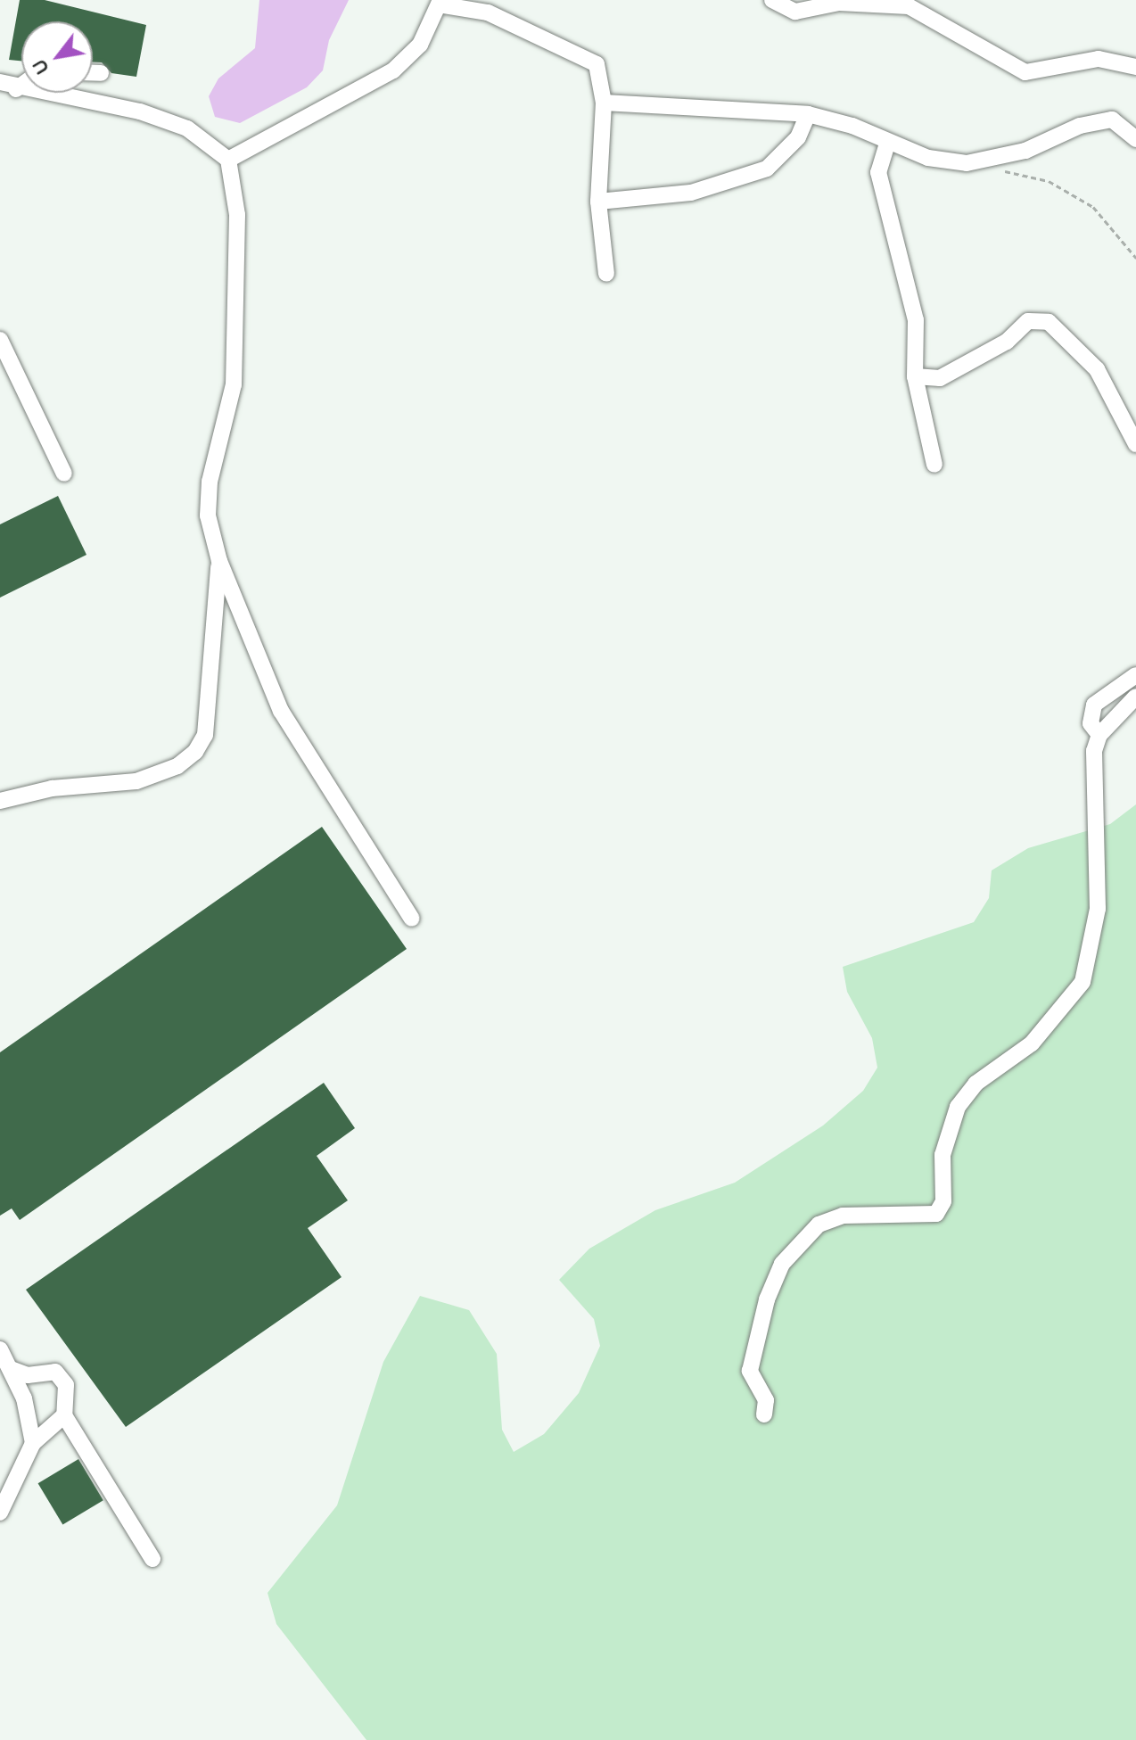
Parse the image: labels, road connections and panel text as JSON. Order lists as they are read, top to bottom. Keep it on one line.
{"north":"bottom left"}
